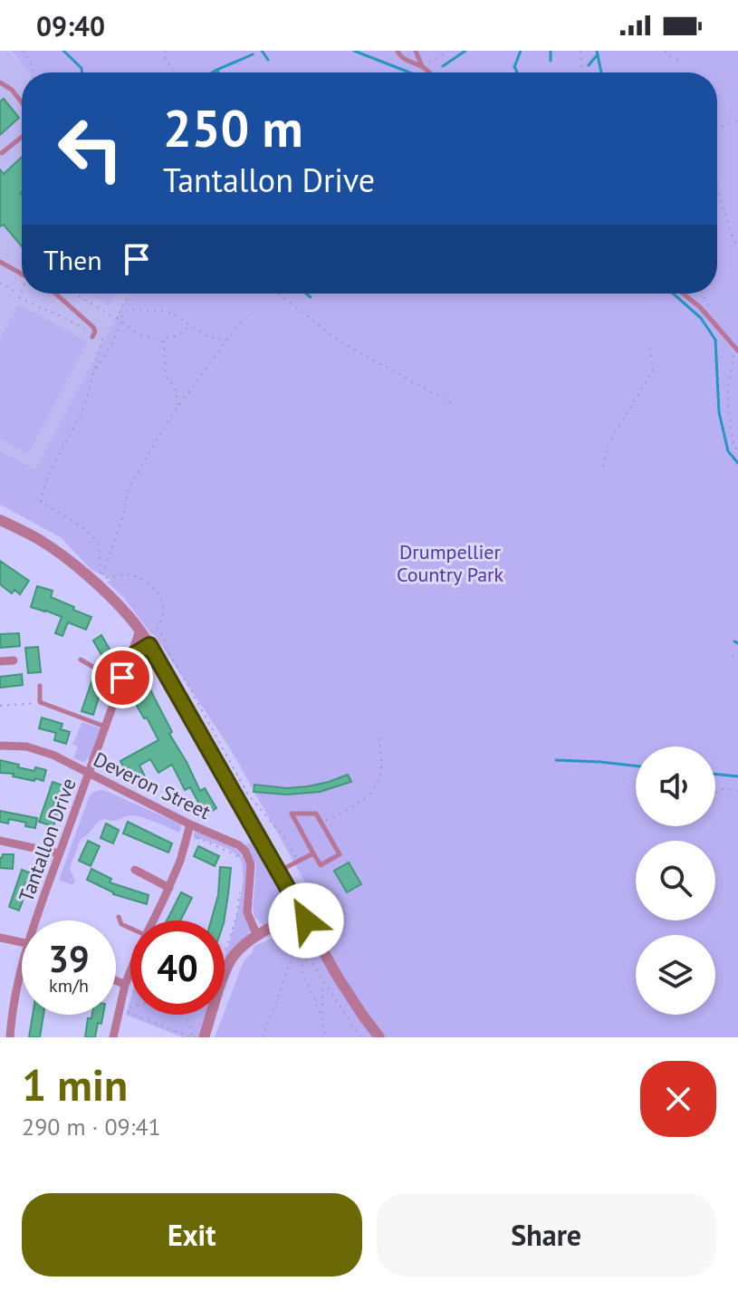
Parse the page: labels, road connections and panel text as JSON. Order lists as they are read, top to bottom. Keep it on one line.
{"streets":{"street":["Deveron Street","Tantallon Drive"]},"crossings":[["Deveron Street","Tantallon Drive"]],"parks":["Drumpellier Country Park"],"page":{"status":"09:40","turn":["250 m","Tantallon Drive"],"then":"Then","speed":"39 km/h","limit":"40","heading":["1 min","290 m · 09:41"],"buttons":["Exit","Share"]}}
